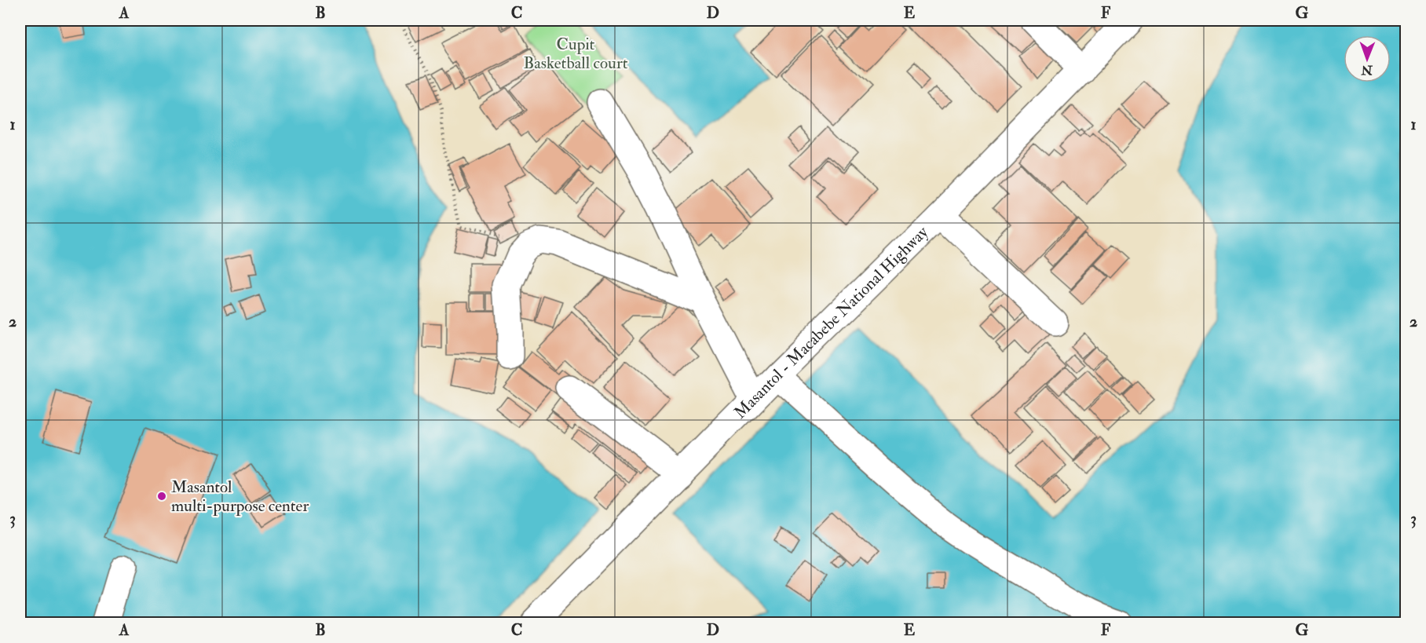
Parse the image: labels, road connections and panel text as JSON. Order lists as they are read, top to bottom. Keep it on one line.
{"streets":{"street":["Masantol - Macabebe National Highway"]},"parks":["Cupit Basketball court"],"places":["Masantol multi-purpose center"],"north":"bottom","grid":{"columns":["A","B","C","D","E","F","G"],"rows":["1","2","3"]}}
